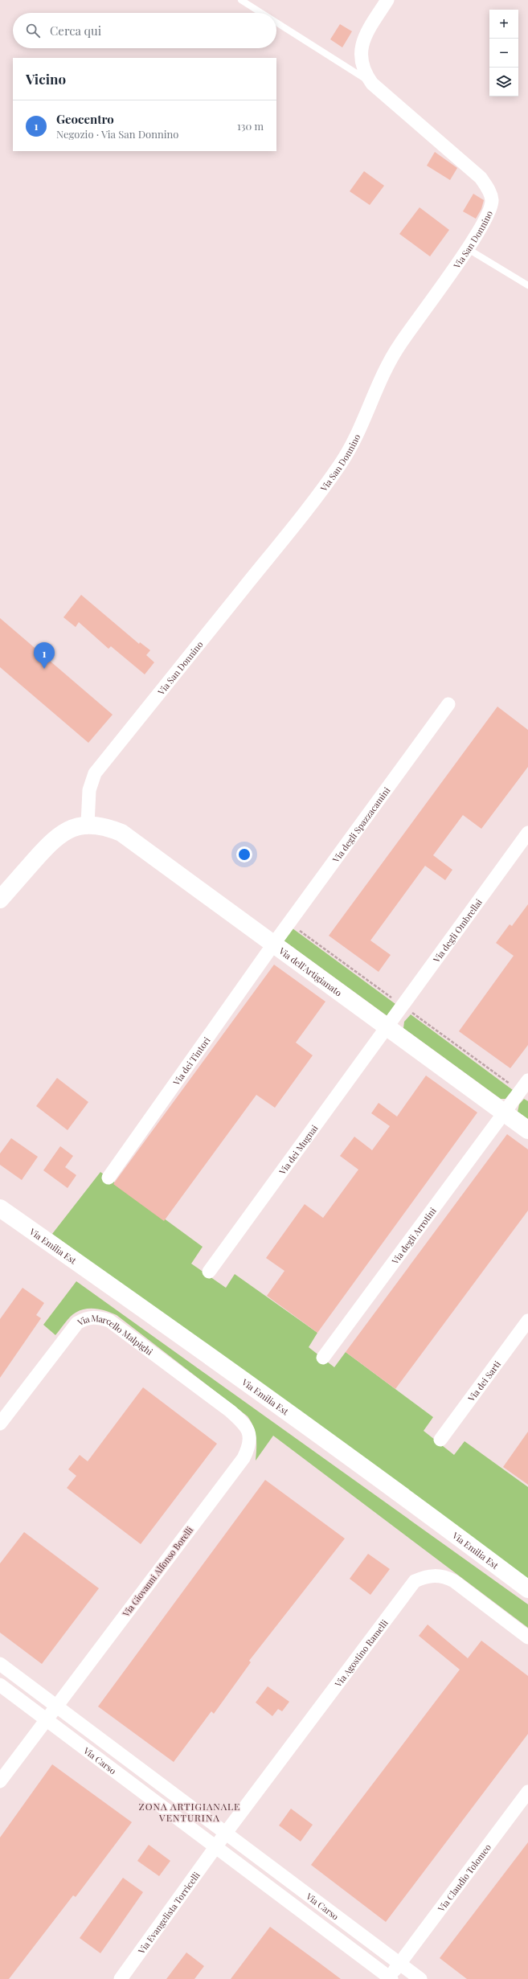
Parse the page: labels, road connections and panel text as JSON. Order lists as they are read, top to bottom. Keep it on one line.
{"streets":{"street":["Via San Donnino","Via degli Spazzacamini","Via degli Ombrellai","Via dell'Artigianato","Via dei Tintori","Via dei Mugnai","Via degli Arrotini","Via Emilia Est","Via Marcello Malpighi","Via dei Sarti","Via Giovanni Alfonso Borelli","Via Agostino Ramelli","Via Carso","Via Claudio Tolomeo","Via Evangelista Torricelli"]},"crossings":[["Via San Donnino","Via dell'Artigianato"],["Via degli Spazzacamini","Via dell'Artigianato"],["Via degli Spazzacamini","Via dei Tintori"],["Via degli Ombrellai","Via dell'Artigianato"],["Via degli Ombrellai","Via dei Mugnai"],["Via dell'Artigianato","Via dei Tintori"],["Via dell'Artigianato","Via dei Mugnai"],["Via dell'Artigianato","Via degli Arrotini"],["Via Marcello Malpighi","Via Giovanni Alfonso Borelli"],["Via Giovanni Alfonso Borelli","Via Carso"],["Via Agostino Ramelli","Via Carso"],["Via Carso","Via Claudio Tolomeo"],["Via Carso","Via Evangelista Torricelli"]],"districts":["ZONA ARTIGIANALE VENTURINA"],"page":{"map_buttons":["+","−"],"search":"Cerca qui","heading":"Vicino","list":[{"mark":"1","name":"Geocentro","note":"Negozio · Via San Donnino","value":"130 m"}],"pins":"1"}}
